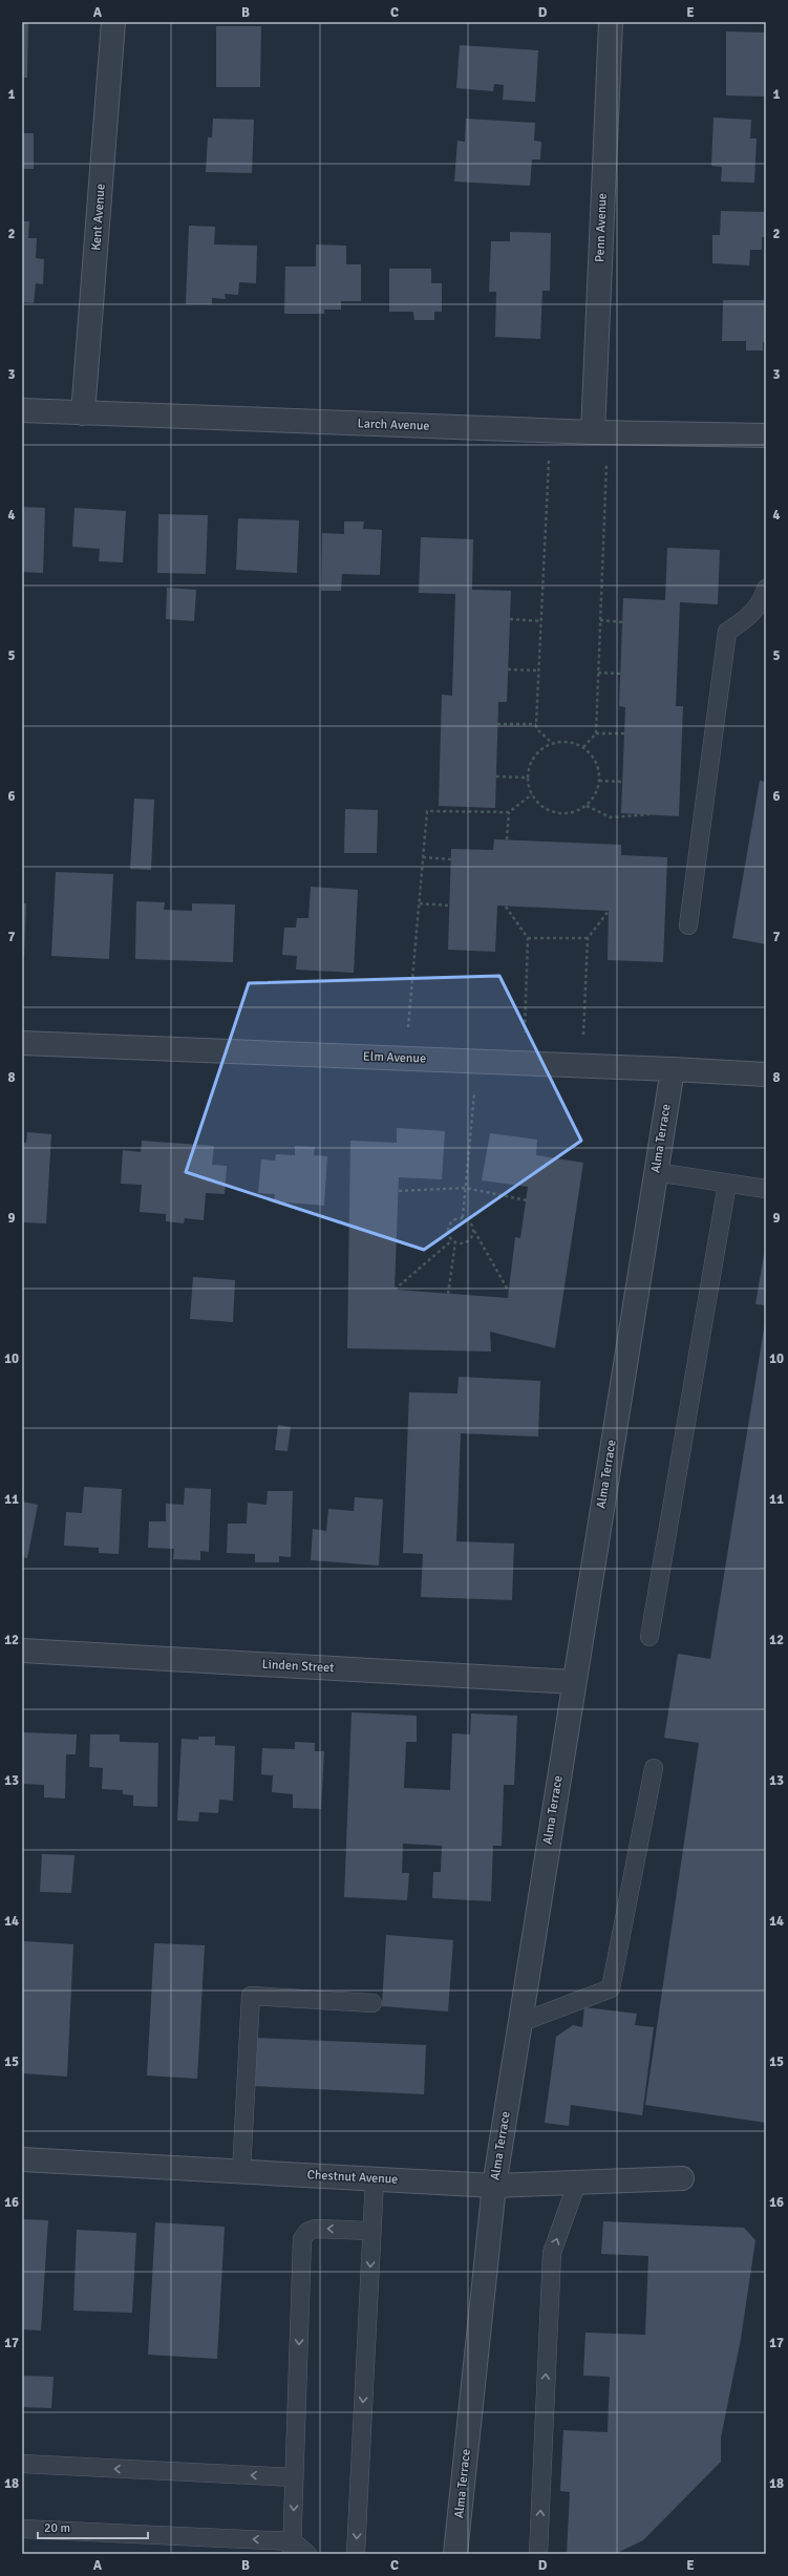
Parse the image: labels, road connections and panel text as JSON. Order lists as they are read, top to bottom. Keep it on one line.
{"streets":{"street":["Kent Avenue","Penn Avenue","Larch Avenue","Elm Avenue","Alma Terrace","Linden Street","Chestnut Avenue"]},"crossings":[["Kent Avenue","Larch Avenue"],["Penn Avenue","Larch Avenue"],["Elm Avenue","Alma Terrace"],["Alma Terrace","Linden Street"],["Alma Terrace","Chestnut Avenue"]],"scale_bar":"20 m","grid":{"columns":["A","B","C","D","E"],"rows":["1","2","3","4","5","6","7","8","9","10","11","12","13","14","15","16","17","18"]}}
